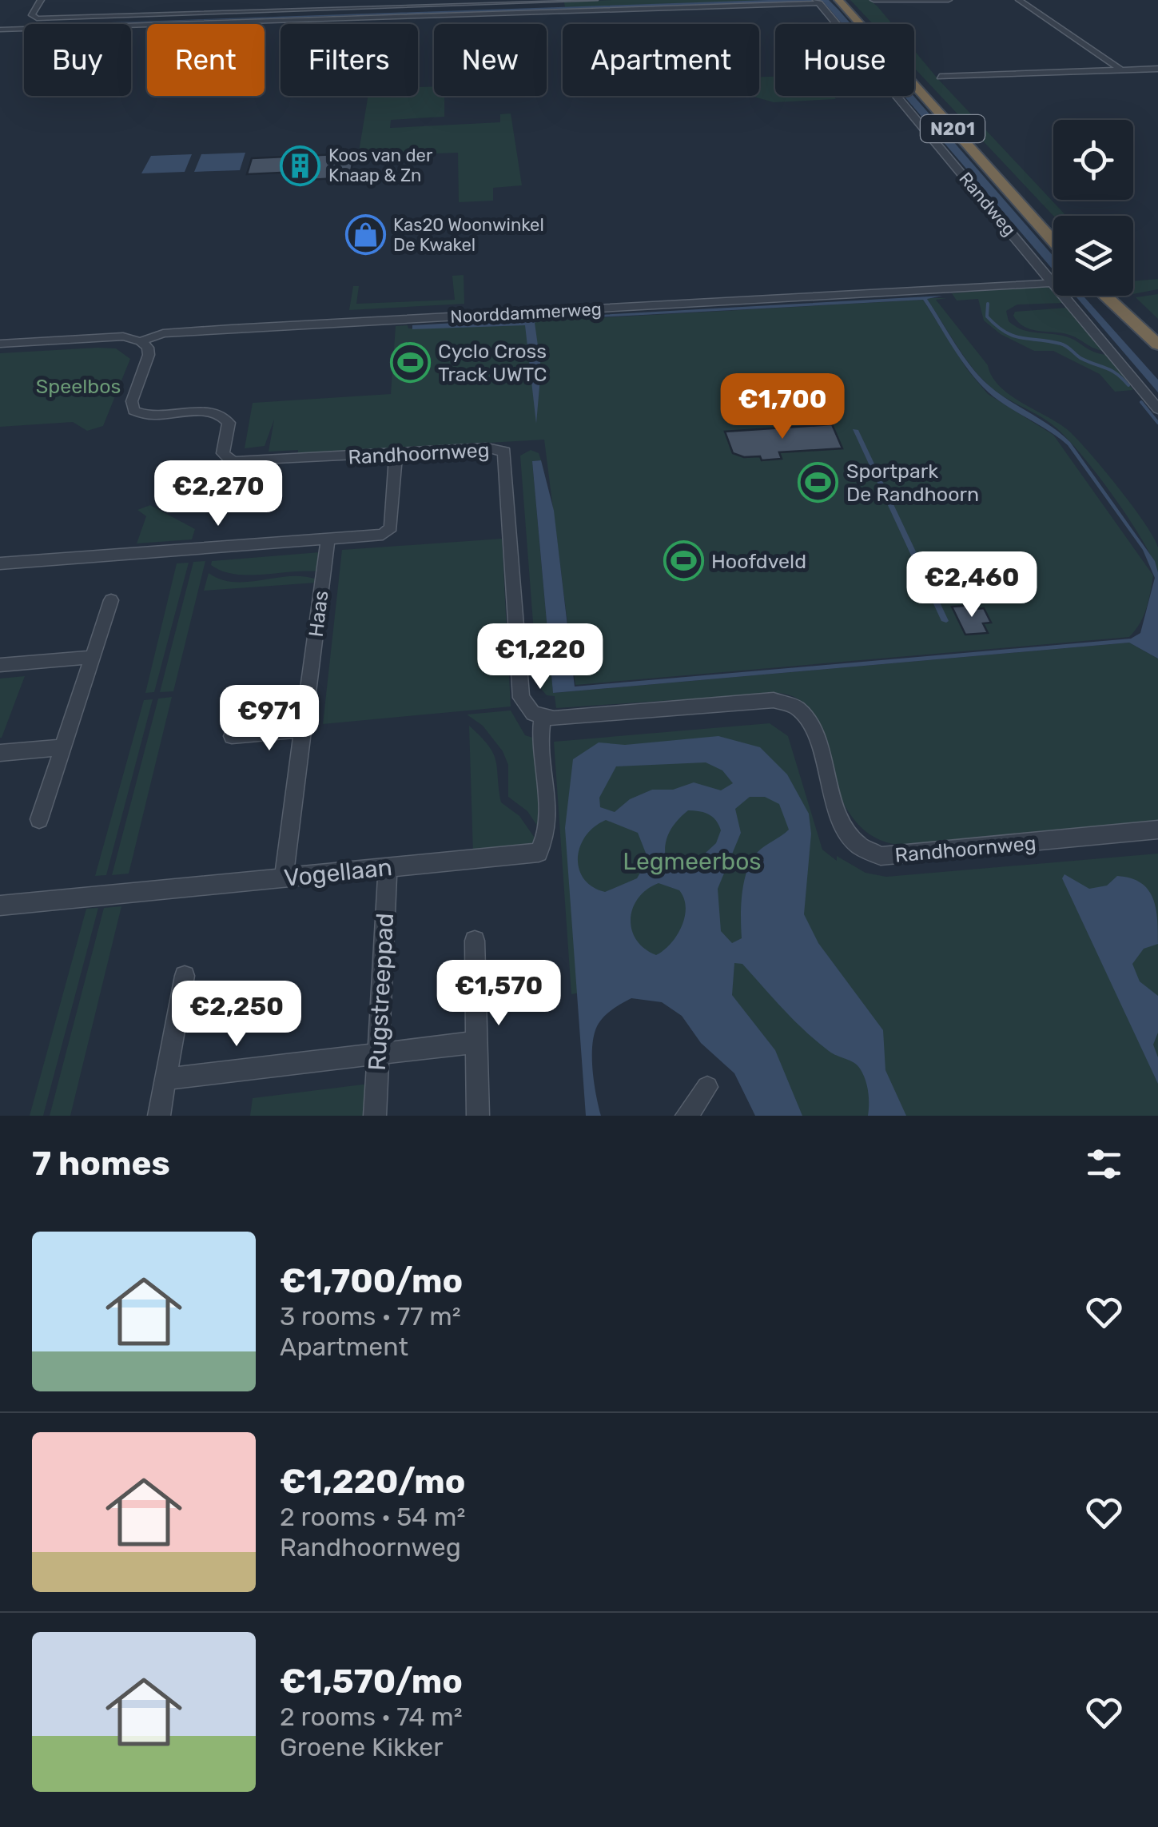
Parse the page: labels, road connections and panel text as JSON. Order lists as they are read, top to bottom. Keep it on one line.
{"streets":{"highway":["N201"],"street":["Randweg","Noorddammerweg","Randhoornweg","Haas","Vogellaan","Rugstreeppad"]},"crossings":[["Randweg","Noorddammerweg"],["Noorddammerweg","Randhoornweg"],["Randhoornweg","Vogellaan"],["Haas","Vogellaan"],["Vogellaan","Rugstreeppad"]],"parks":["Speelbos","Legmeerbos"],"places":{"building":["Koos van der Knaap & Zn"],"shop":["Kas20 Woonwinkel De Kwakel"],"sports":["Cyclo Cross Track UWTC","Sportpark De Randhoorn","Hoofdveld"]},"page":{"chip":["Buy","Rent","Filters","New","Apartment","House"],"price":["€1,700","€2,270","€2,460","€1,220","€971","€1,570","€2,250"],"heading":"7 homes","list":[{"name":"€1,700/mo","note":"3 rooms · 77 m² · Apartment"},{"name":"€1,220/mo","note":"2 rooms · 54 m² · Randhoornweg"},{"name":"€1,570/mo","note":"2 rooms · 74 m² · Groene Kikker"}]}}
